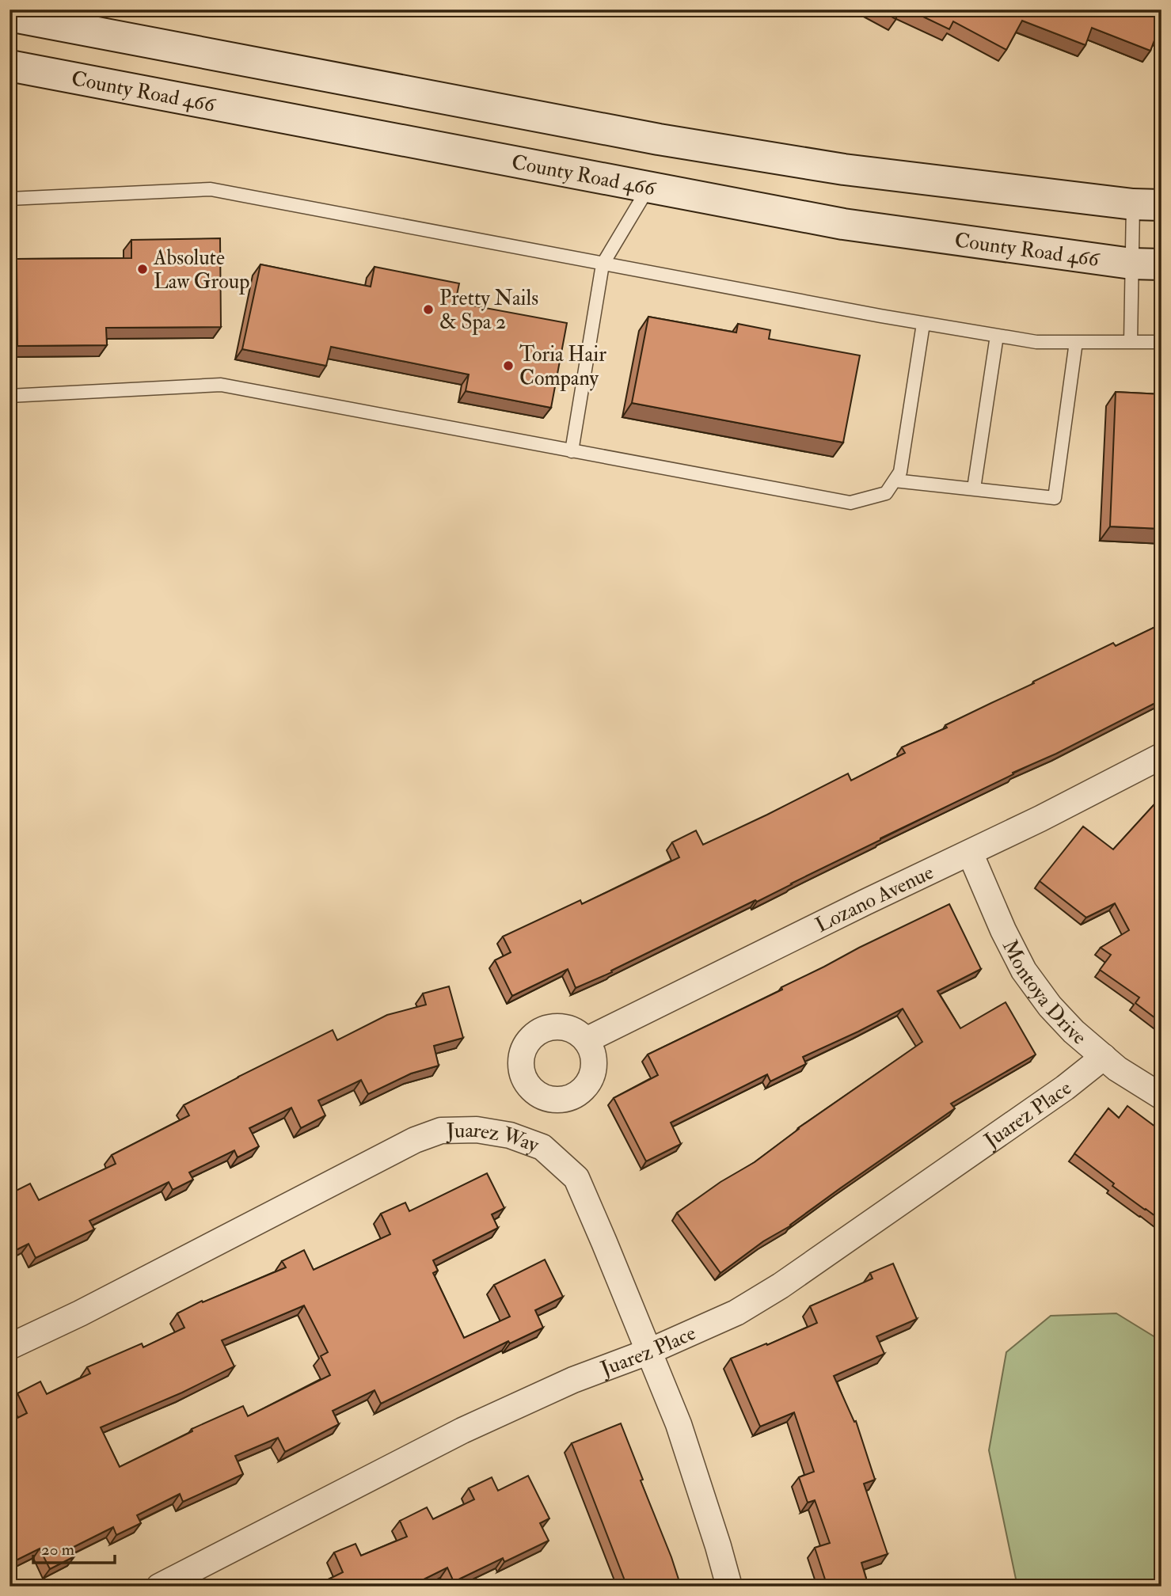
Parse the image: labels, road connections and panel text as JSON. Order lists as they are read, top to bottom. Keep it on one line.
{"streets":{"main road":["County Road 466"],"street":["Lozano Avenue","Montoya Drive","Juarez Place","Juarez Way"]},"crossings":[["Lozano Avenue","Montoya Drive"],["Montoya Drive","Juarez Place"],["Juarez Place","Juarez Way"]],"places":["Absolute Law Group","Pretty Nails & Spa 2","Toria Hair Company"],"scale_bar":"20 m"}
